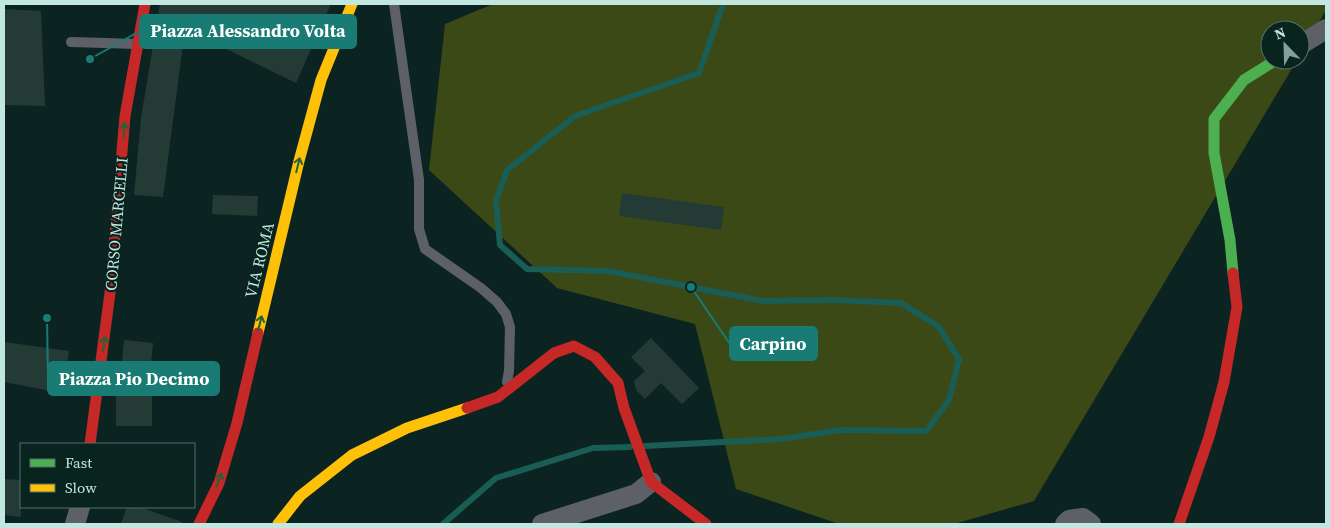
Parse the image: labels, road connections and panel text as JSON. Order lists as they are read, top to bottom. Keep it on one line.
{"streets":{"street":["CORSO MARCELLI","VIA ROMA"]},"one_way":["CORSO MARCELLI","VIA ROMA"],"places":["Piazza Alessandro Volta","Carpino","Piazza Pio Decimo"],"legend":["Fast","Slow"],"north":"top left"}
